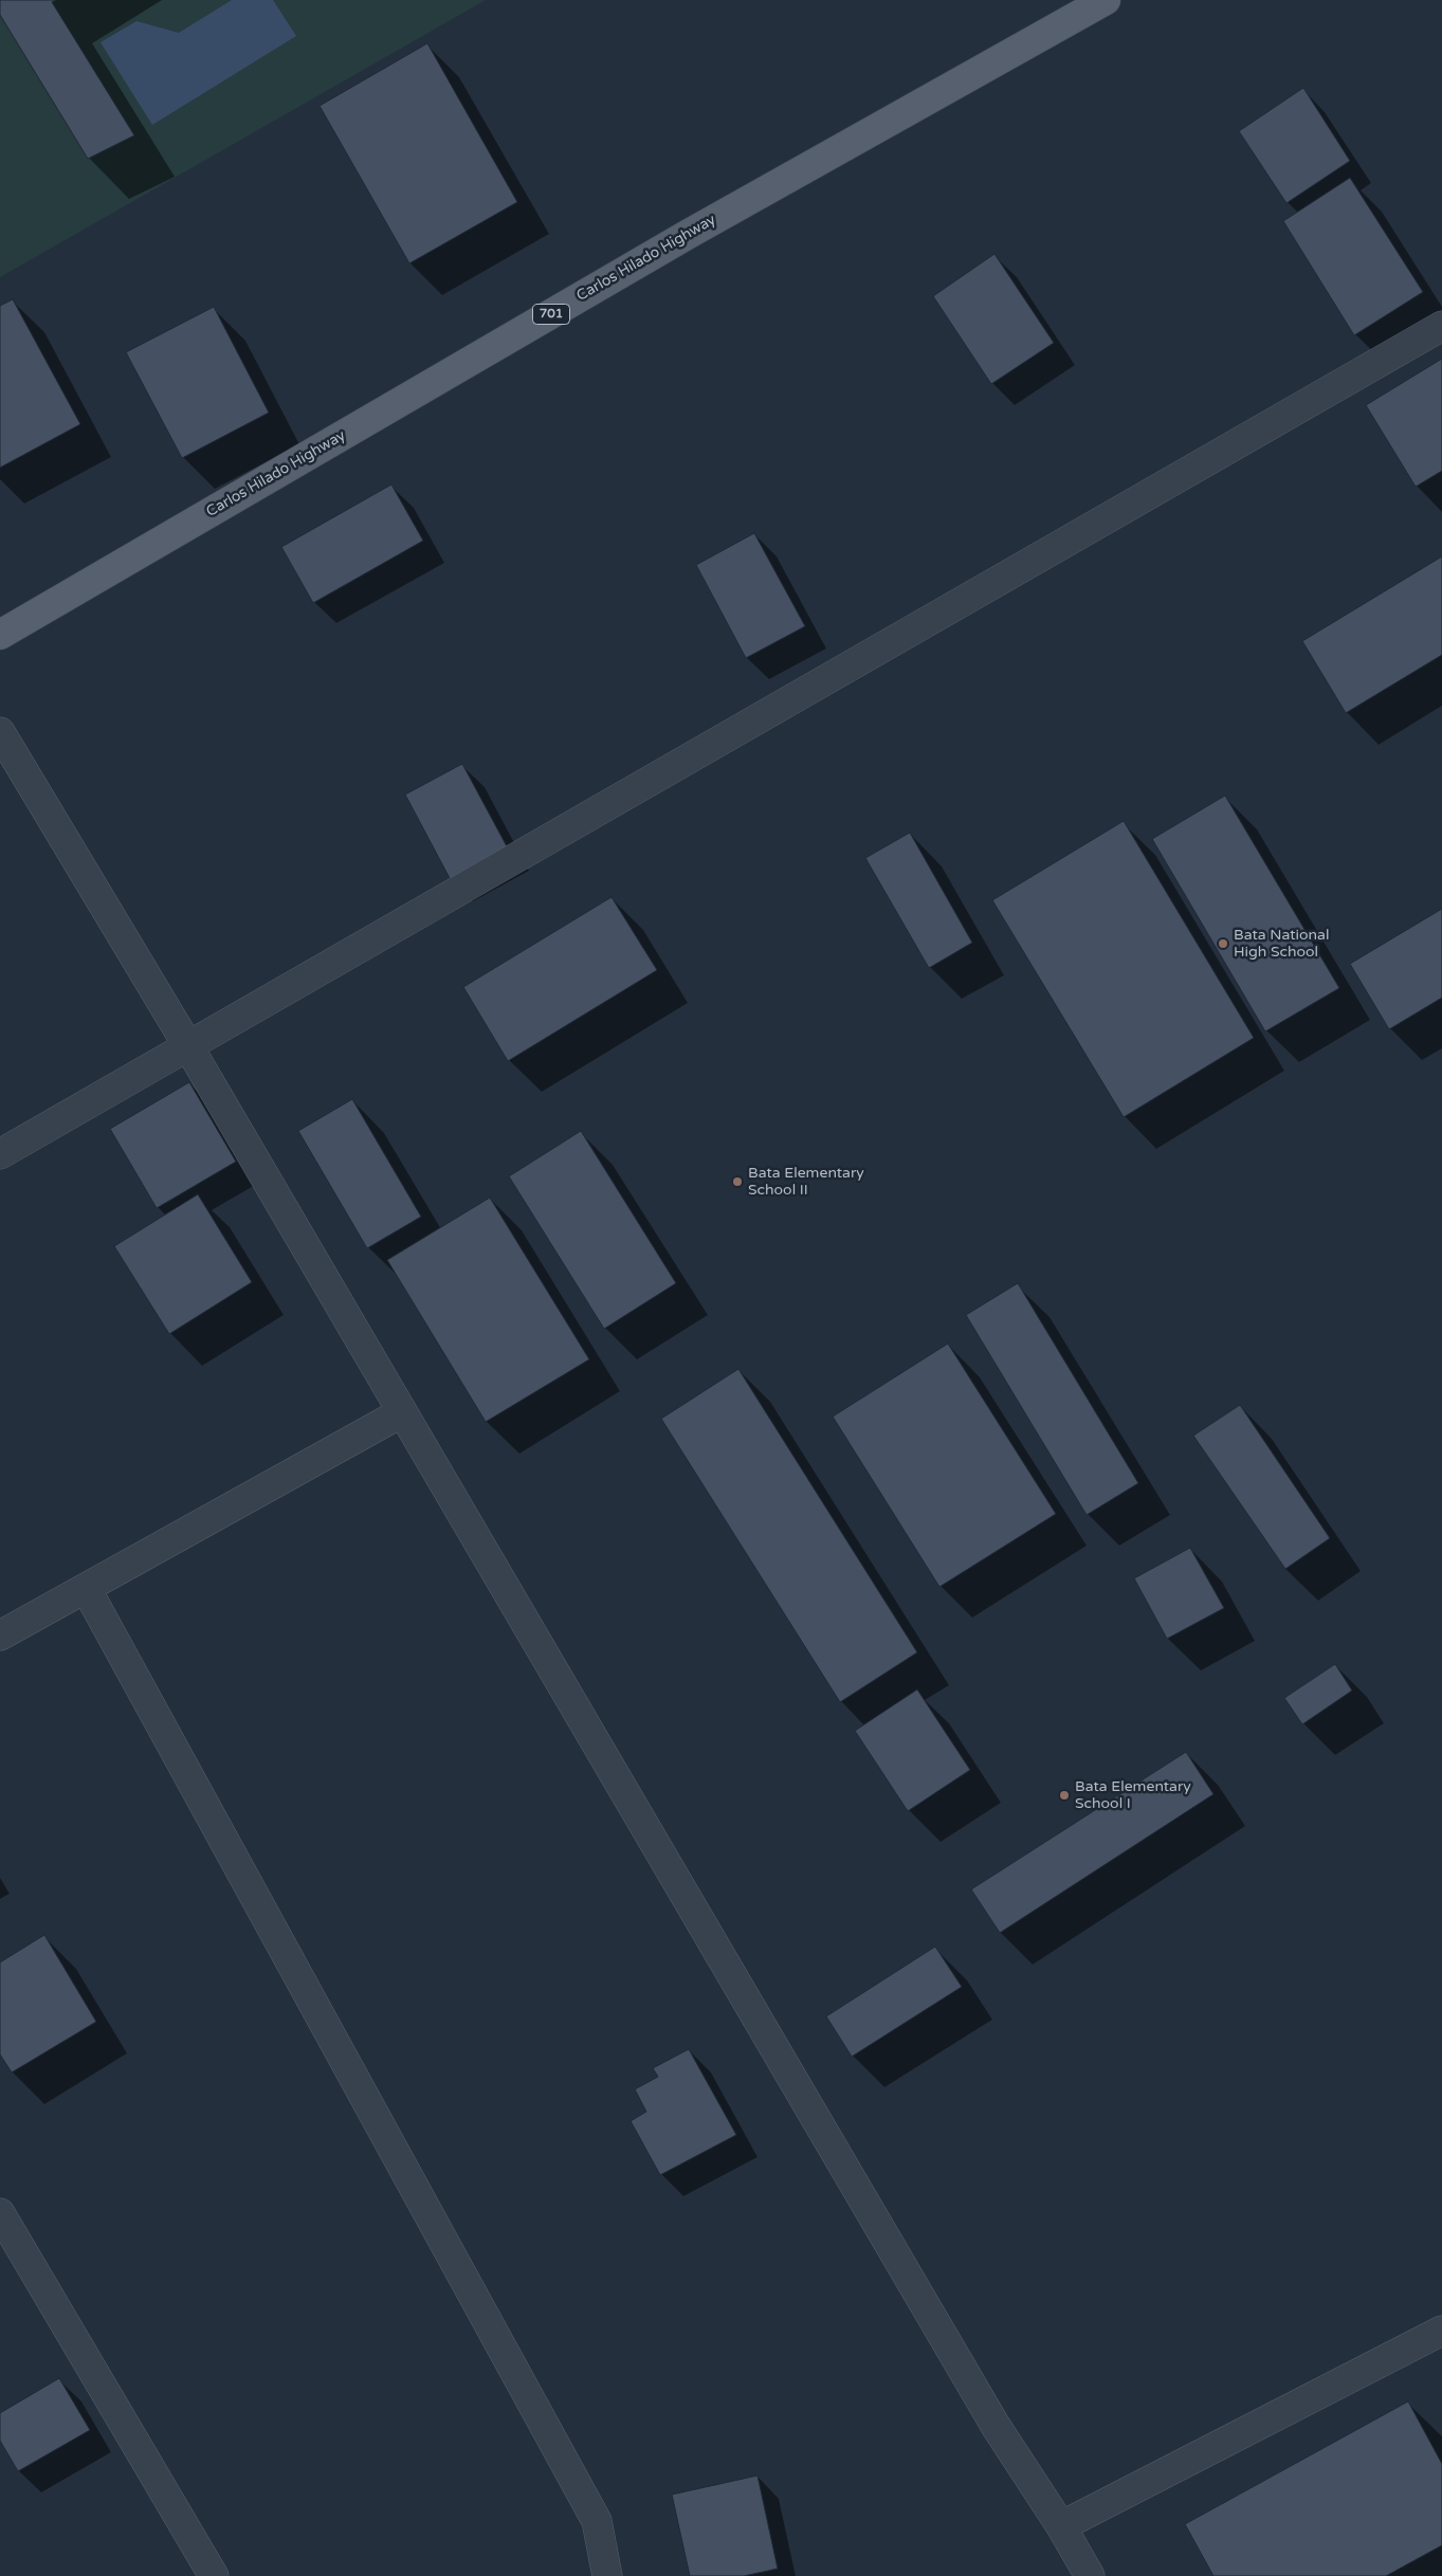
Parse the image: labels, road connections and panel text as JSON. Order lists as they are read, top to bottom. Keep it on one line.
{"streets":{"main road":["Carlos Hilado Highway","701"]},"places":["Bata National High School","Bata Elementary School II","Bata Elementary School I"]}
